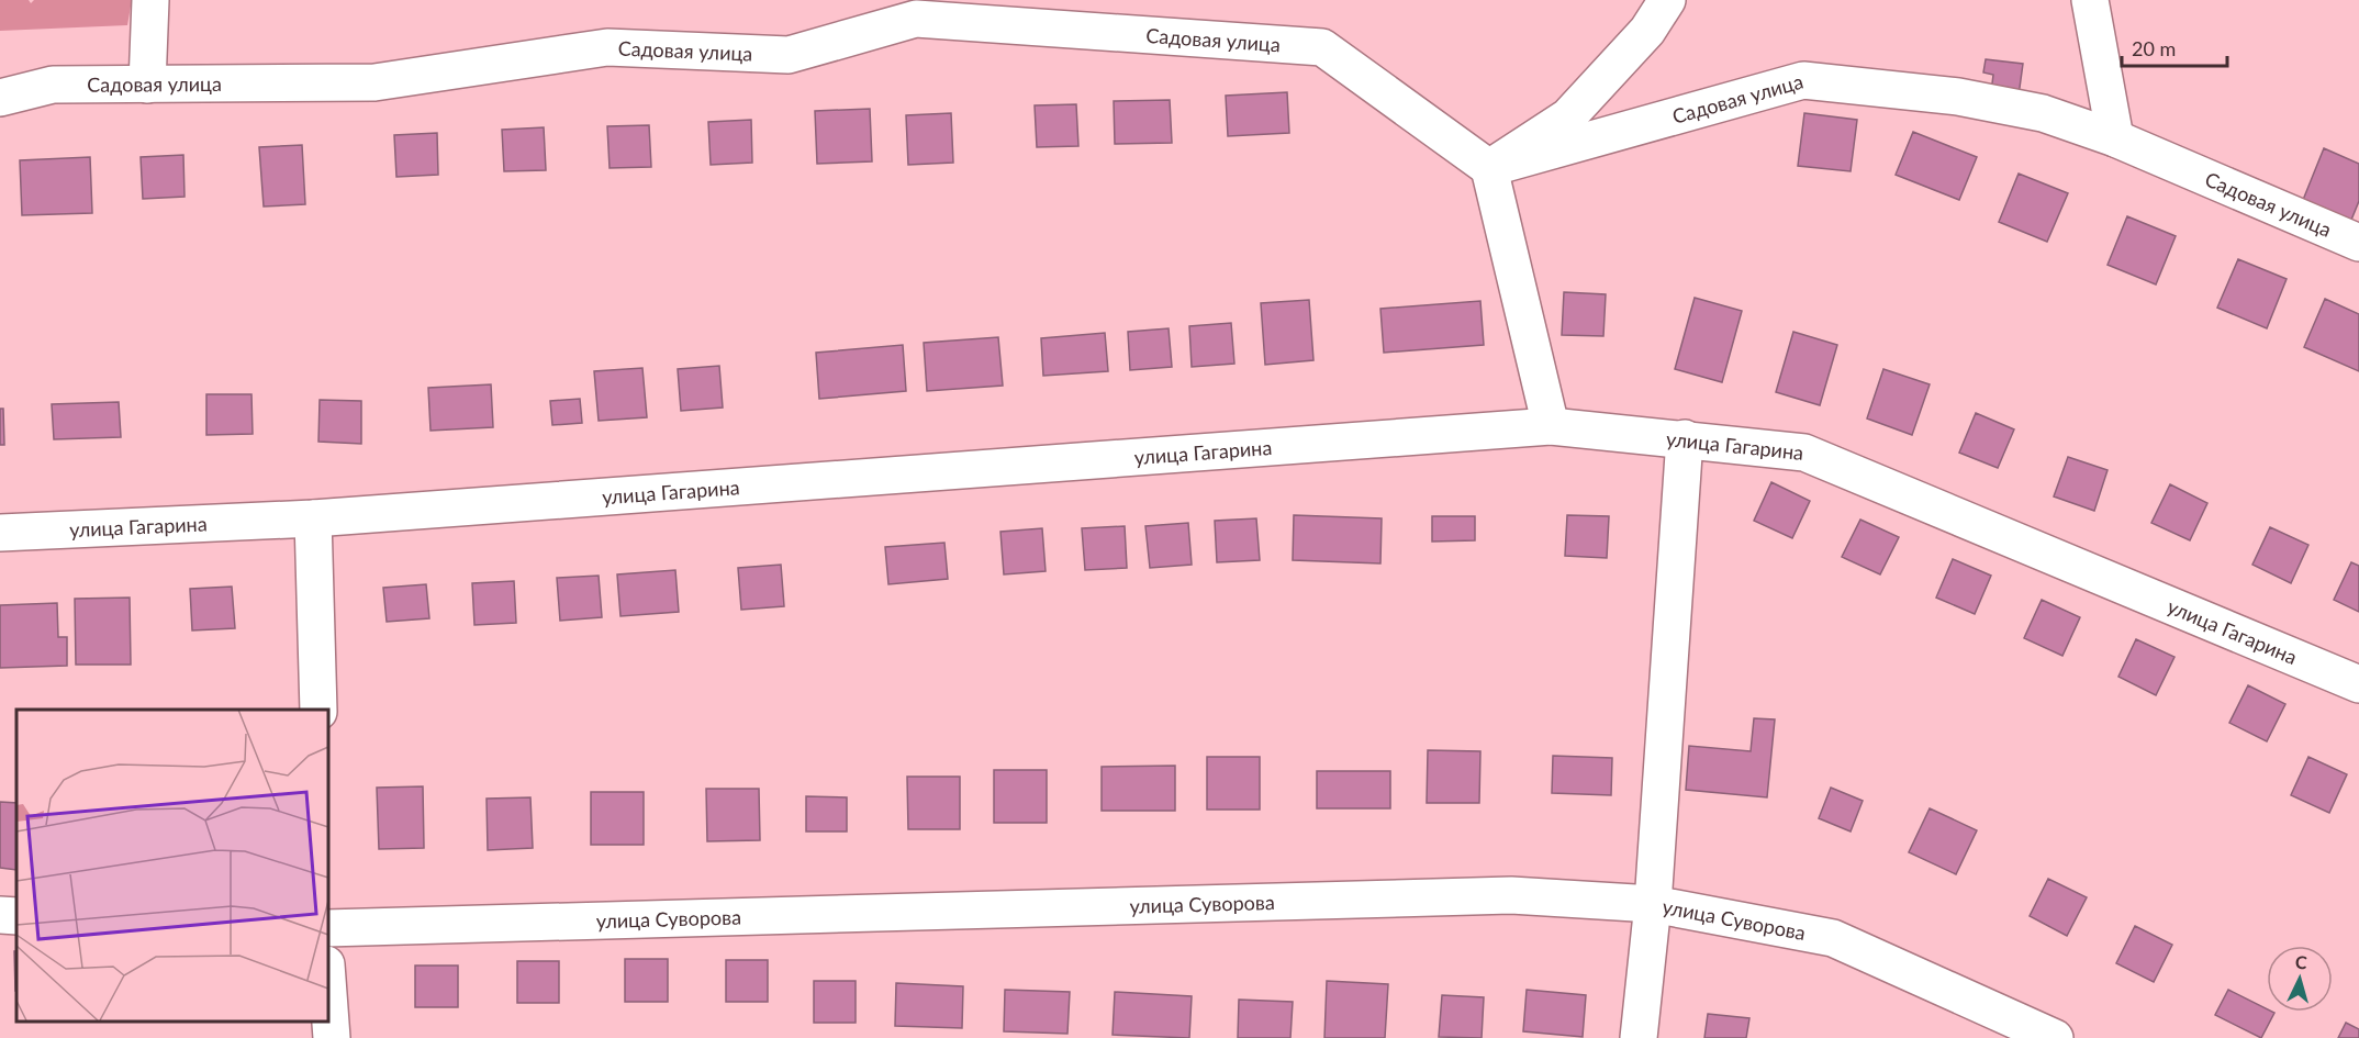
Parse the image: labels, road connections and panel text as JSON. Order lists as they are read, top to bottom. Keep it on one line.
{"streets":{"street":["Садовая улица","улица Гагарина","улица Суворова"]},"scale_bar":"20 m","north":"top"}
